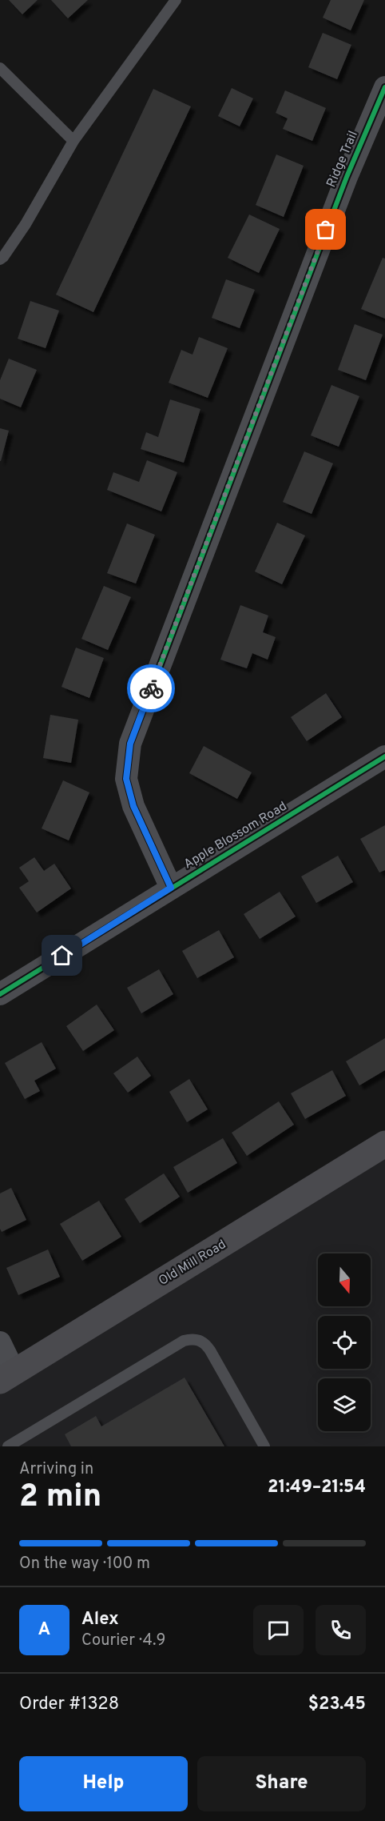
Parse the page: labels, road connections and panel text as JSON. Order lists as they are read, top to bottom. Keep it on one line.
{"streets":{"street":["Ridge Trail","Apple Blossom Road","Old Mill Road"]},"crossings":[["Ridge Trail","Apple Blossom Road"]],"north":"bottom","page":{"heading":["2 min","Arriving in","21:49–21:54"],"panel":["Alex","Courier · 4.9","Order #1328","$23.45"],"bar":"On the way · 100 m","round":"A","buttons":["Help","Share"]}}
